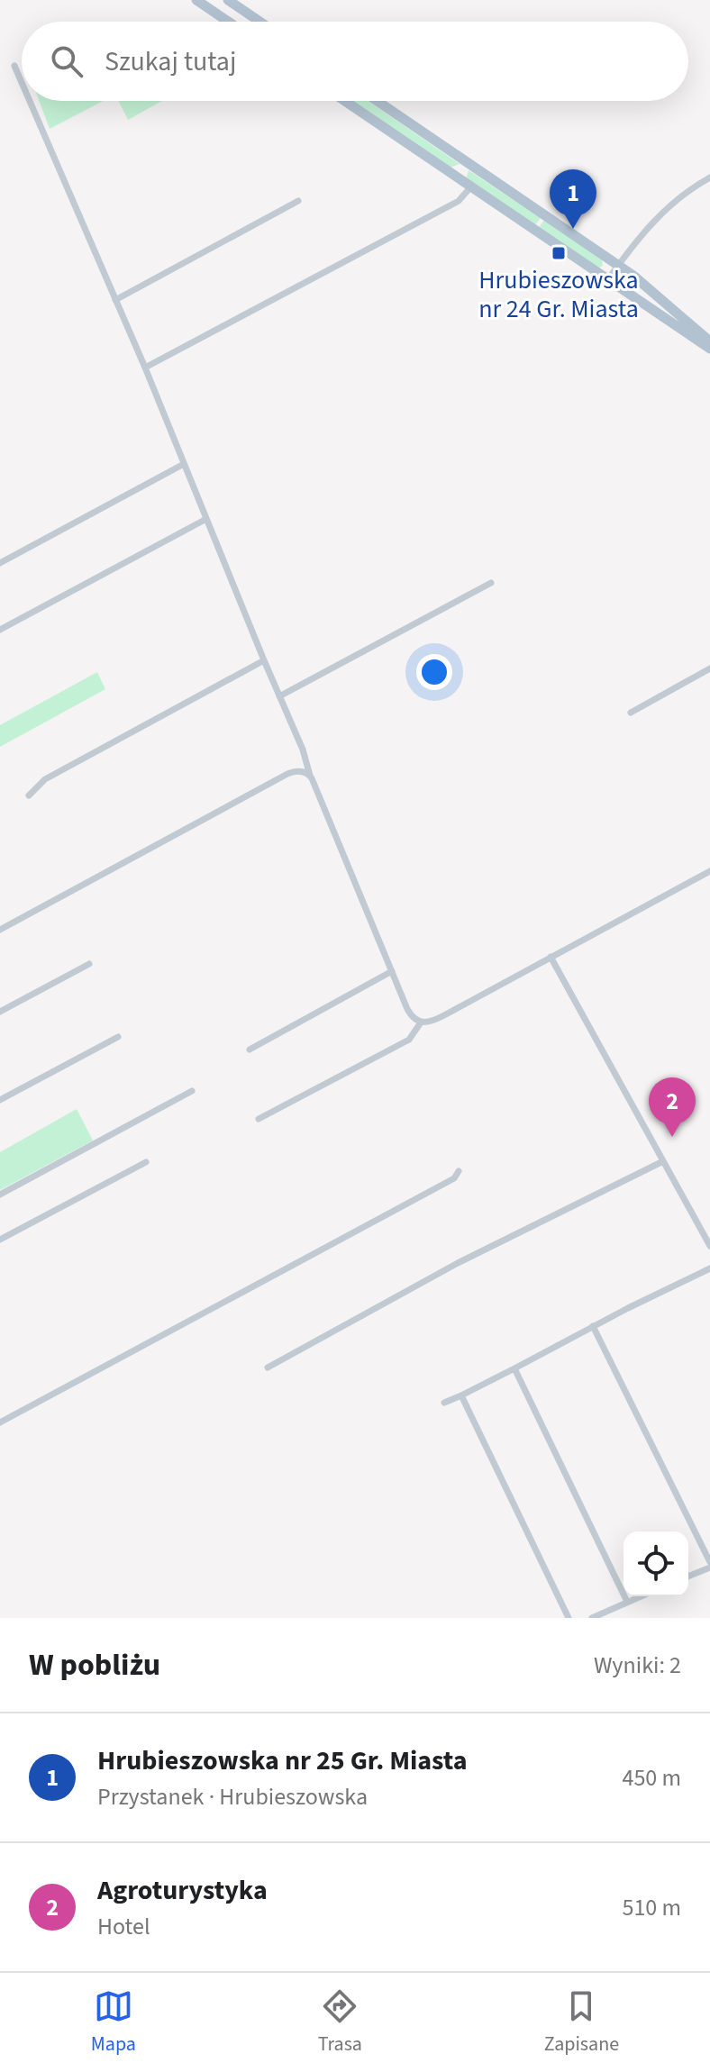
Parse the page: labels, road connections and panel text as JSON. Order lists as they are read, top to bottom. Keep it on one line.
{"places":{"transit":["Hrubieszowska nr 24 Gr. Miasta"]},"page":{"search":"Szukaj tutaj","pins":["1","2"],"heading":["W pobliżu","Wyniki: 2"],"list":[{"mark":"1","name":"Hrubieszowska nr 25 Gr. Miasta","note":"Przystanek · Hrubieszowska","value":"450 m"},{"mark":"2","name":"Agroturystyka","note":"Hotel","value":"510 m"}],"nav":["Mapa","Trasa","Zapisane"]}}
